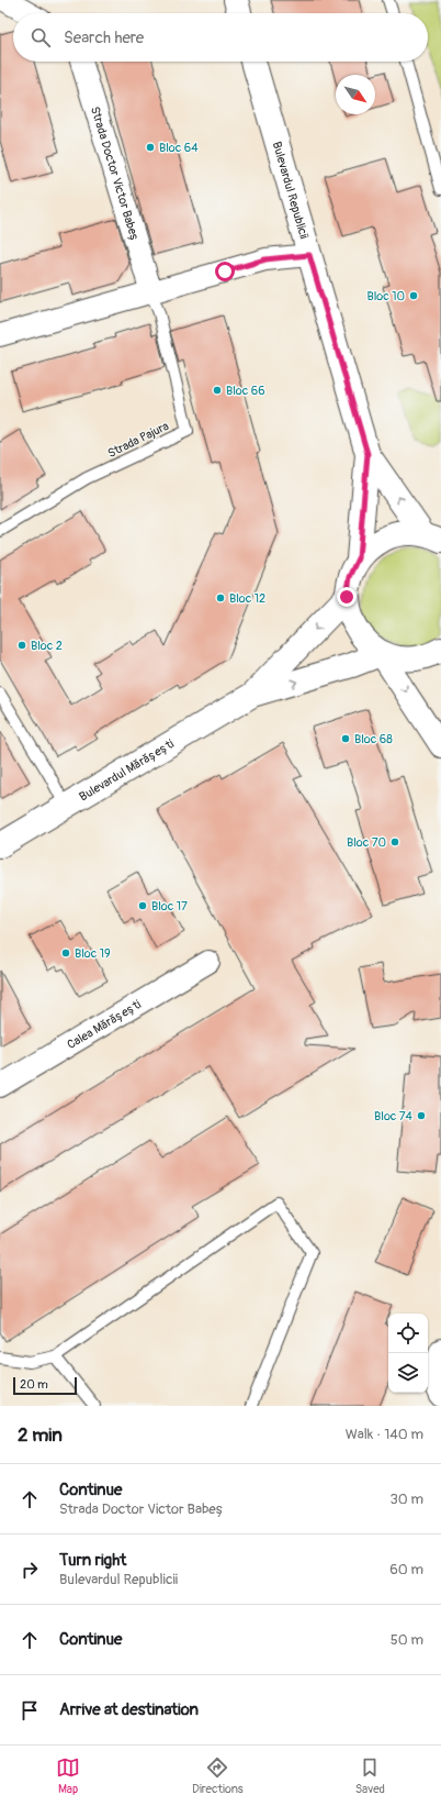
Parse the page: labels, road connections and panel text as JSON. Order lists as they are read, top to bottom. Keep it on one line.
{"streets":{"main road":["Bulevardul Republicii","Bulevardul Mărășești"],"street":["Strada Doctor Victor Babeș","Calea Mărășești"],"lane":["Strada Pajura"]},"crossings":[["Strada Doctor Victor Babeș","Strada Pajura"]],"places":["Bloc 64","Bloc 10","Bloc 66","Bloc 12","Bloc 2","Bloc 68","Bloc 70","Bloc 17","Bloc 19","Bloc 74"],"scale_bar":"20 m","north":"bottom right","page":{"search":"Search here","scale":"20 m","heading":["2 min","Walk · 140 m"],"list":[["Continue","Strada Doctor Victor Babeș","30 m"],["Turn right","Bulevardul Republicii","60 m"],["Continue","50 m"],"Arrive at destination"],"nav":["Map","Directions","Saved"]}}
